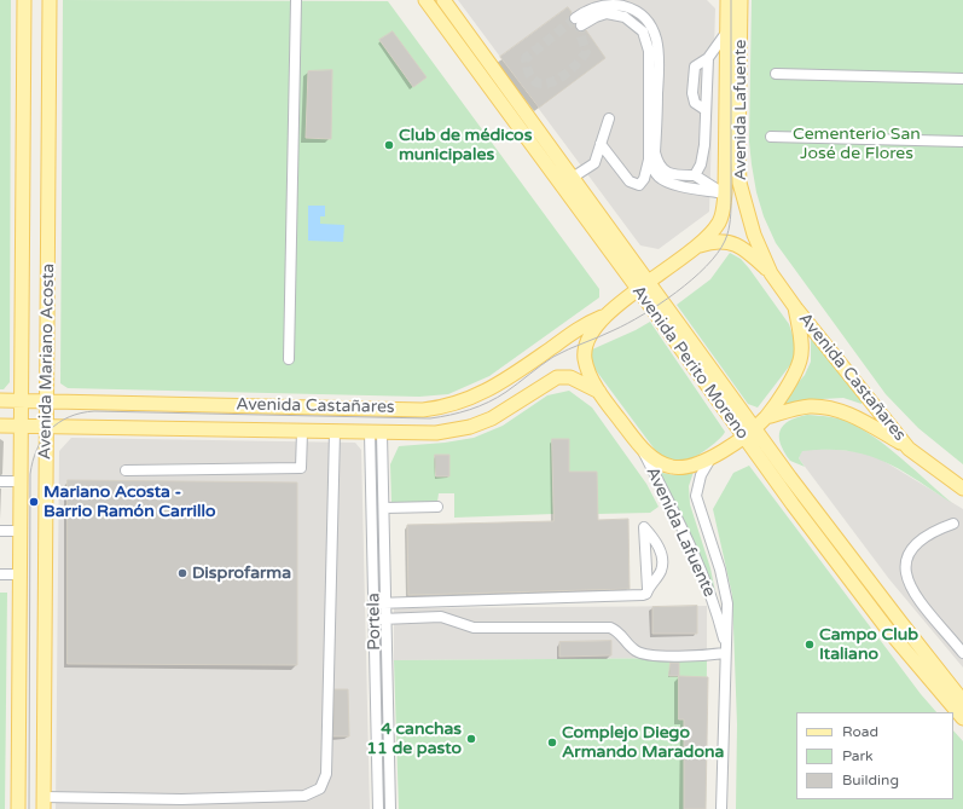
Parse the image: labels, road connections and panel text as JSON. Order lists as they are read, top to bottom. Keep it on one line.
{"streets":{"main road":["Avenida Lafuente","Avenida Mariano Acosta","Avenida Perito Moreno","Avenida Castañares"],"street":["Portela"]},"crossings":[["Avenida Lafuente","Avenida Perito Moreno"],["Avenida Lafuente","Avenida Castañares"],["Avenida Mariano Acosta","Avenida Castañares"],["Avenida Castañares","Portela"]],"parks":["Cementerio San José de Flores"],"places":["Club de médicos municipales","Mariano Acosta - Barrio Ramón Carrillo","Disprofarma","Campo Club Italiano","4 canchas 11 de pasto","Complejo Diego Armando Maradona"],"legend":["Road","Park","Building"]}
